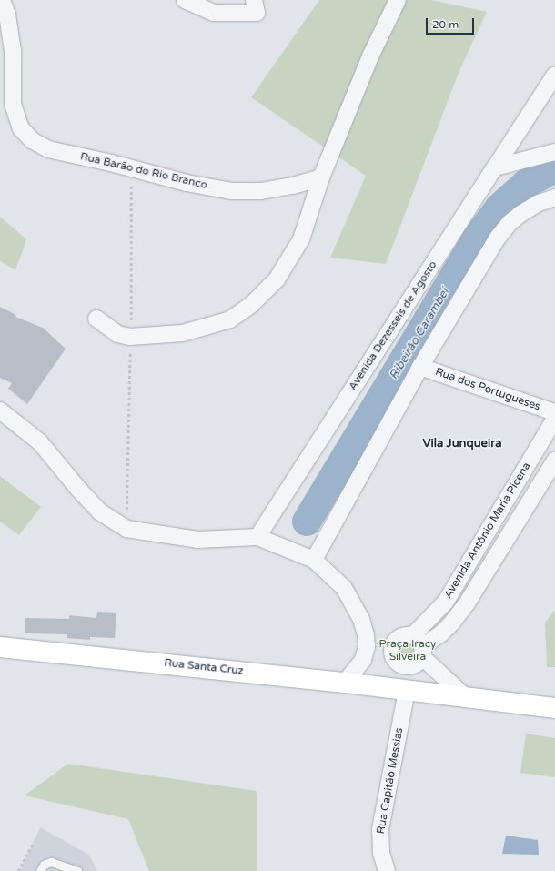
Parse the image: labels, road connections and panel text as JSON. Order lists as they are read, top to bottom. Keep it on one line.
{"streets":{"main road":["Rua Santa Cruz"],"street":["Rua Barão do Rio Branco","Avenida Dezesseis de Agosto","Rua dos Portugueses","Avenida Antônio Maria Picena","Rua Capitão Messias"]},"crossings":[["Rua Santa Cruz","Rua Capitão Messias"]],"districts":["Vila Junqueira"],"water":["Ribeirão Carambeí"],"parks":["Praça Iracy Silveira"],"scale_bar":"20 m"}
